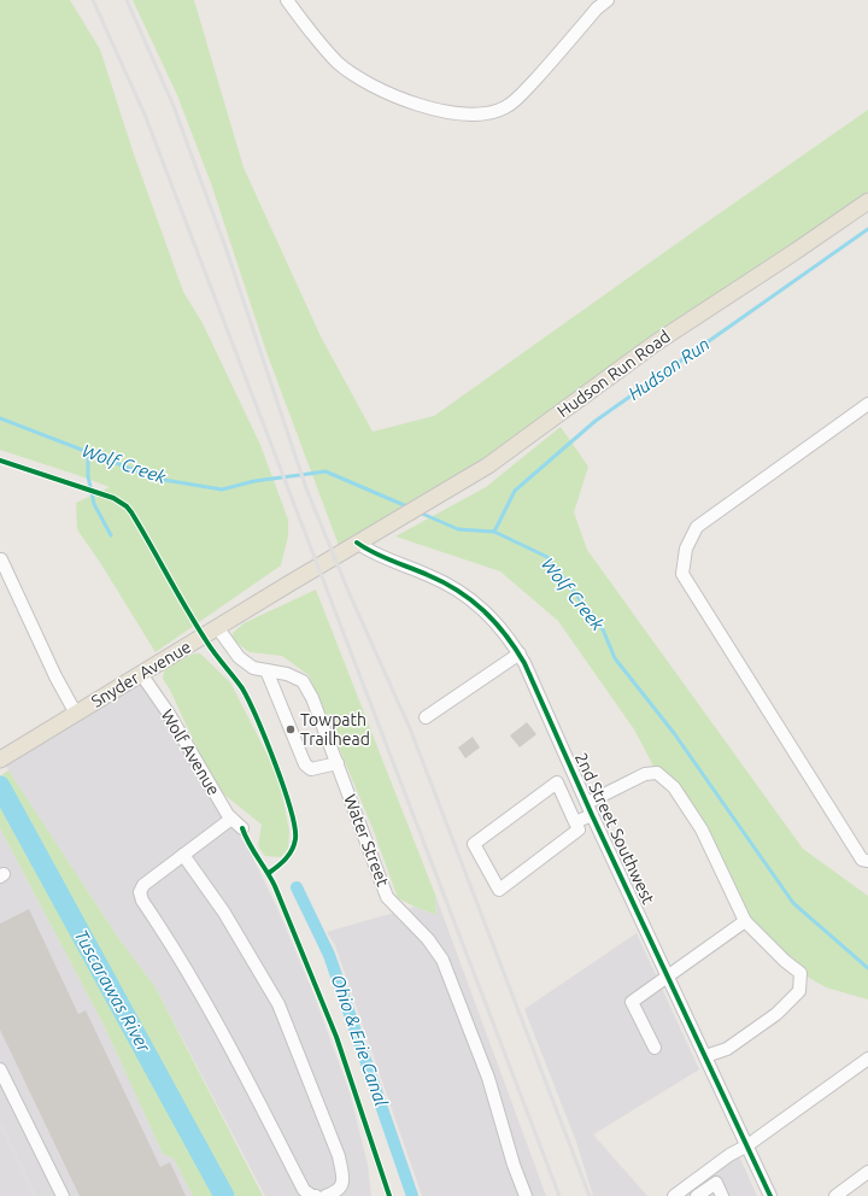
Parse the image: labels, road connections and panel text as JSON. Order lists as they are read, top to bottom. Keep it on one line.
{"streets":{"main road":["Hudson Run Road","Snyder Avenue"],"street":["Wolf Avenue","2nd Street Southwest","Water Street"]},"crossings":[["Hudson Run Road","Snyder Avenue"],["Hudson Run Road","2nd Street Southwest"],["Snyder Avenue","Wolf Avenue"],["Snyder Avenue","2nd Street Southwest"],["Snyder Avenue","Water Street"]],"water":["Hudson Run","Wolf Creek","Tuscarawas River","Ohio & Erie Canal"],"places":["Towpath Trailhead"]}
